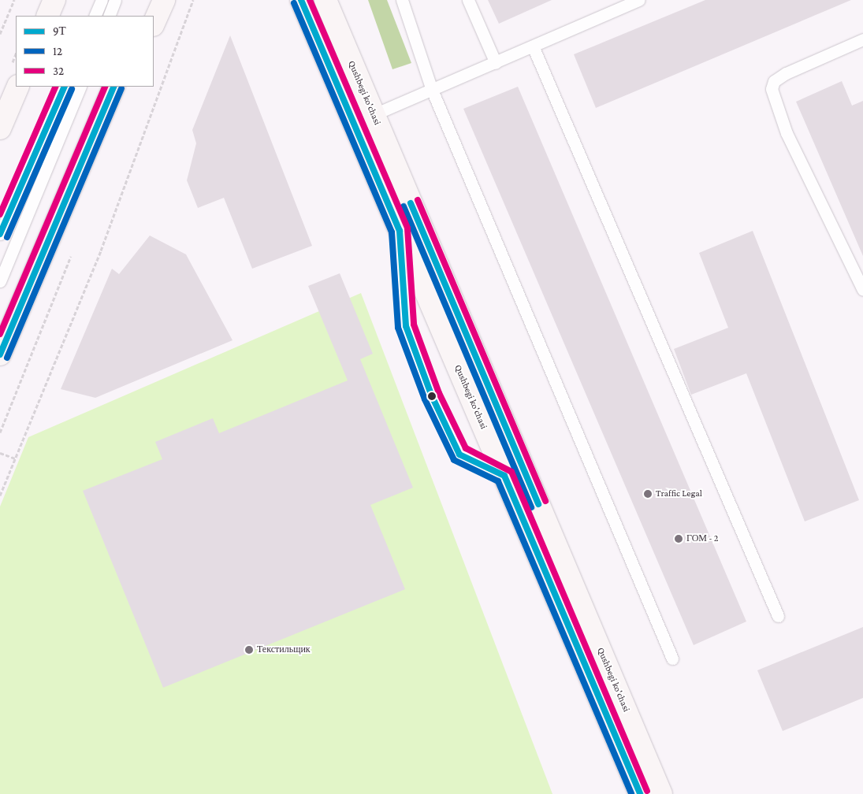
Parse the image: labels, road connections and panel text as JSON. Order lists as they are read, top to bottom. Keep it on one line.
{"streets":{"main road":["Qushbegi ko'chasi"]},"places":["Traffic Legal","ГОМ - 2","Текстильщик"],"lines":["transit line 9Т","transit line 32","transit line 12"],"legend":["9Т","12","32"]}
